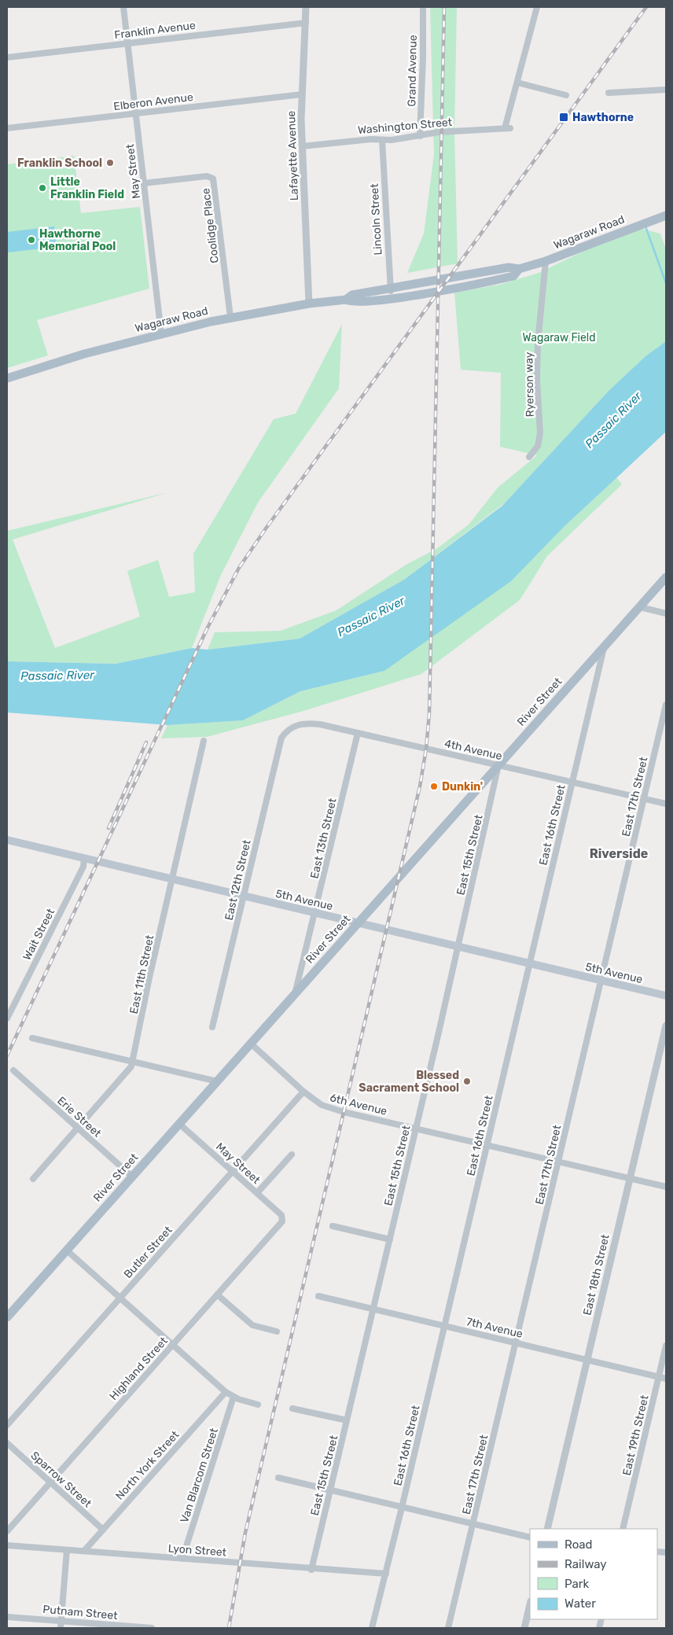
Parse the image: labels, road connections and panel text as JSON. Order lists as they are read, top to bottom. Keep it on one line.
{"streets":{"main road":["Wagaraw Road","River Street","5th Avenue"],"street":["Franklin Avenue","Grand Avenue","Elberon Avenue","Washington Street","Lafayette Avenue","May Street","Lincoln Street","Coolidge Place","Ryerson way","4th Avenue","East 17th Street","East 16th Street","East 13th Street","East 15th Street","East 12th Street","Wait Street","East 11th Street","6th Avenue","Erie Street","Butler Street","East 18th Street","7th Avenue","Highland Street","East 19th Street","North York Street","Van Blarcom Street","Sparrow Street","Lyon Street","Putnam Street"]},"crossings":[["Franklin Avenue","Lafayette Avenue"],["Franklin Avenue","May Street"],["Grand Avenue","Washington Street"],["Elberon Avenue","Lafayette Avenue"],["Elberon Avenue","May Street"],["Washington Street","Lafayette Avenue"],["Washington Street","Lincoln Street"],["Lafayette Avenue","Wagaraw Road"],["May Street","Coolidge Place"],["May Street","Wagaraw Road"],["May Street","River Street"],["May Street","Butler Street"],["May Street","Highland Street"],["Lincoln Street","Wagaraw Road"],["Coolidge Place","Wagaraw Road"],["Wagaraw Road","Ryerson way"],["River Street","4th Avenue"],["River Street","East 16th Street"],["River Street","East 13th Street"],["River Street","East 15th Street"],["River Street","5th Avenue"],["River Street","6th Avenue"],["River Street","Erie Street"],["4th Avenue","East 17th Street"],["4th Avenue","East 16th Street"],["4th Avenue","East 13th Street"],["4th Avenue","East 15th Street"],["4th Avenue","East 12th Street"],["East 17th Street","5th Avenue"],["East 17th Street","6th Avenue"],["East 17th Street","7th Avenue"],["East 16th Street","5th Avenue"],["East 16th Street","6th Avenue"],["East 16th Street","7th Avenue"],["East 16th Street","Lyon Street"],["East 13th Street","5th Avenue"],["East 15th Street","5th Avenue"],["East 15th Street","6th Avenue"],["East 15th Street","7th Avenue"],["East 15th Street","Lyon Street"],["East 12th Street","5th Avenue"],["5th Avenue","Wait Street"],["5th Avenue","East 11th Street"],["East 11th Street","Erie Street"],["6th Avenue","Butler Street"],["6th Avenue","East 18th Street"],["East 18th Street","7th Avenue"],["7th Avenue","East 19th Street"],["Highland Street","Sparrow Street"],["North York Street","Sparrow Street"],["North York Street","Lyon Street"],["Van Blarcom Street","Lyon Street"]],"districts":["Riverside"],"water":["Passaic River"],"parks":["Wagaraw Field"],"places":{"transit":["Hawthorne"],"other":["Franklin School","Little Franklin Field","Hawthorne Memorial Pool","Dunkin'","Blessed Sacrament School"]},"legend":["Road","Railway","Park","Water"]}
